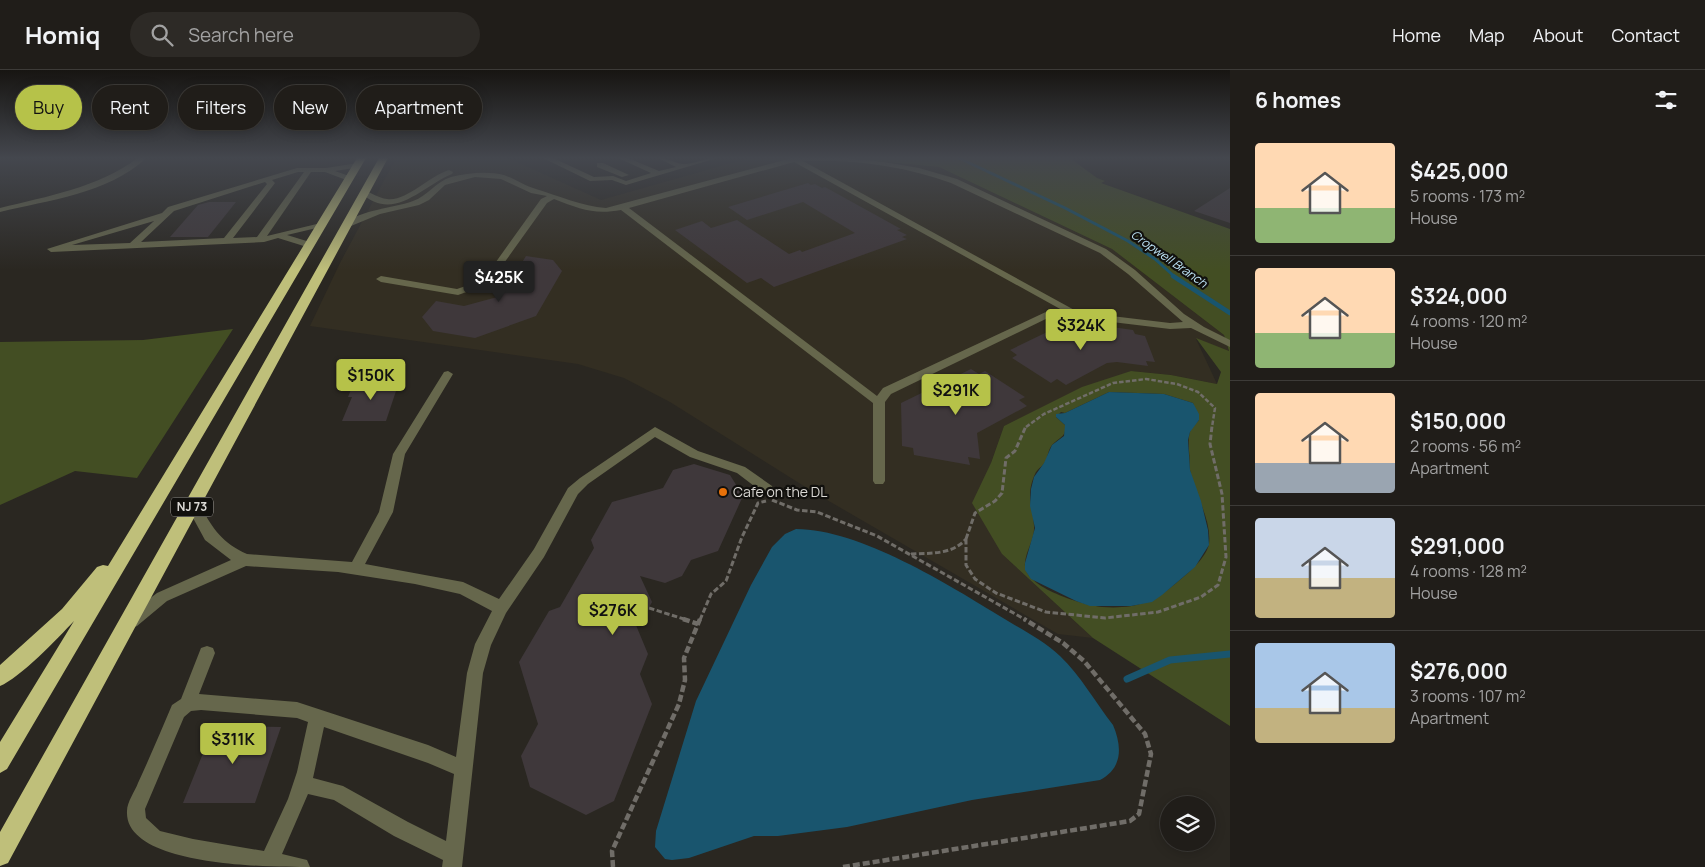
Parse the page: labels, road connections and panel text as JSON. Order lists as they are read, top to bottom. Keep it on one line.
{"streets":{"highway":["NJ 73"]},"water":["Cropwell Branch"],"places":["Cafe on the DL"],"page":{"header":"Homiq","search":"Search here","nav":["Home","Map","About","Contact"],"heading":"6 homes","chip":["Buy","Rent","Filters","New","Apartment"],"list":[{"name":"$425,000","note":"5 rooms · 173 m² · House"},{"name":"$324,000","note":"4 rooms · 120 m² · House"},{"name":"$150,000","note":"2 rooms · 56 m² · Apartment"},{"name":"$291,000","note":"4 rooms · 128 m² · House"},{"name":"$276,000","note":"3 rooms · 107 m² · Apartment"}],"price":["$425K","$324K","$150K","$291K","$276K","$311K"]}}
